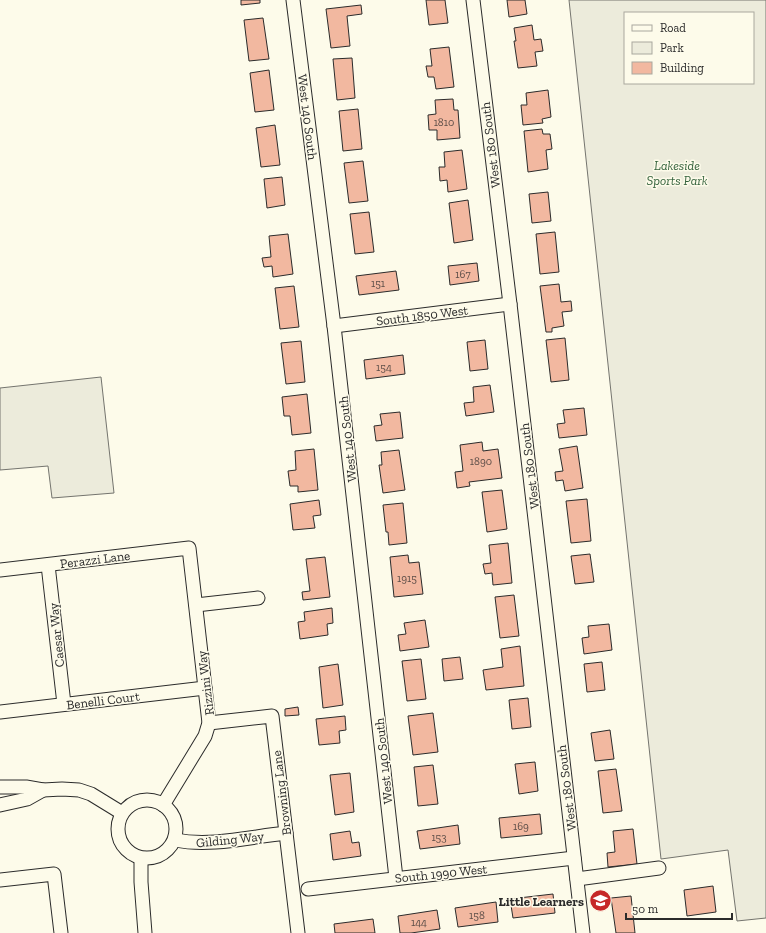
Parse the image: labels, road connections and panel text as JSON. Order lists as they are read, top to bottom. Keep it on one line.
{"streets":{"street":["West 140 South","West 180 South","South 1850 West","Perazzi Lane","Caesar Way","Rizzini Way","Benelli Court","Browning Lane","Gilding Way","South 1990 West"]},"crossings":[["West 140 South","South 1850 West"],["West 140 South","South 1990 West"],["West 180 South","South 1850 West"],["West 180 South","South 1990 West"],["Perazzi Lane","Caesar Way"],["Perazzi Lane","Rizzini Way"],["Caesar Way","Benelli Court"],["Rizzini Way","Benelli Court"],["Rizzini Way","Browning Lane"],["Rizzini Way","Gilding Way"],["Browning Lane","Gilding Way"]],"parks":["Lakeside Sports Park"],"places":{"school or university":["Little Learners"]},"house_numbers":["1810","167","151","154","1890","1915","169","153","158","144"],"legend":["Road","Park","Building"],"scale_bar":"50 m"}
